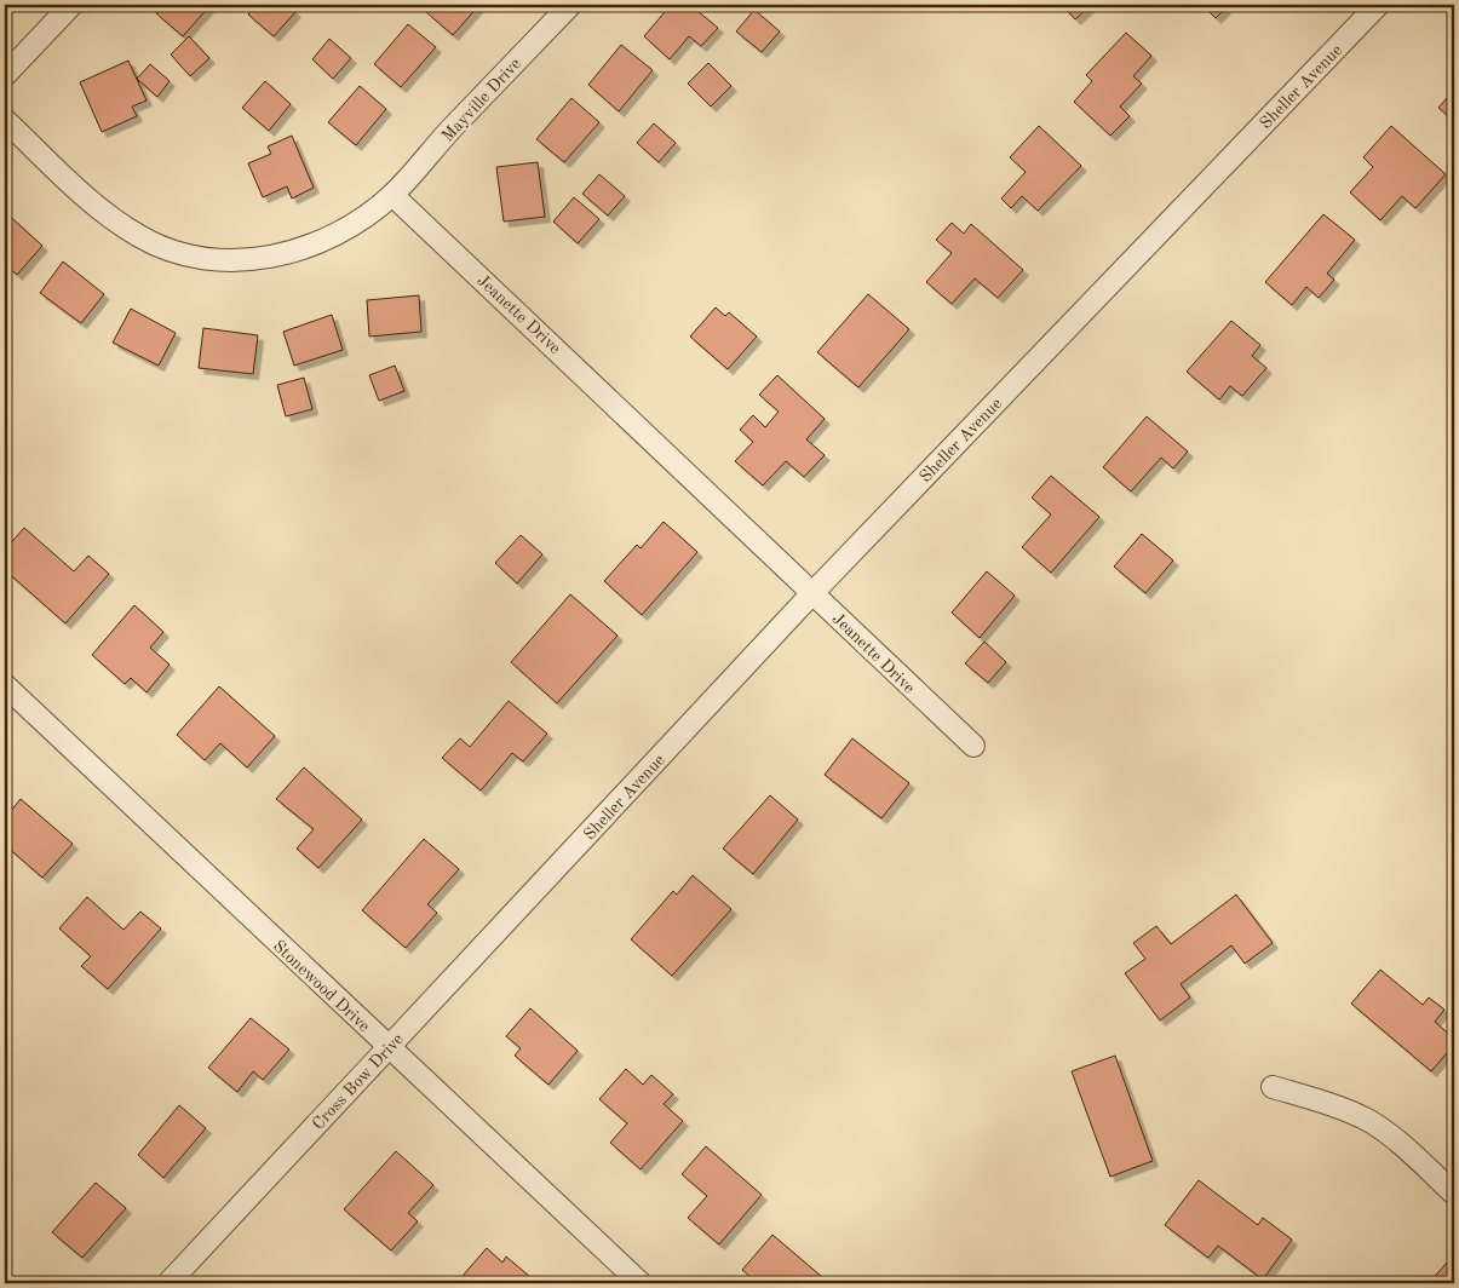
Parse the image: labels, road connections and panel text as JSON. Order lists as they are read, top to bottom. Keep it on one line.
{"streets":{"street":["Sheller Avenue","Mayville Drive","Jeanette Drive","Stonewood Drive","Cross Bow Drive"]},"crossings":[["Sheller Avenue","Jeanette Drive"],["Sheller Avenue","Cross Bow Drive"],["Mayville Drive","Jeanette Drive"],["Stonewood Drive","Cross Bow Drive"]]}
